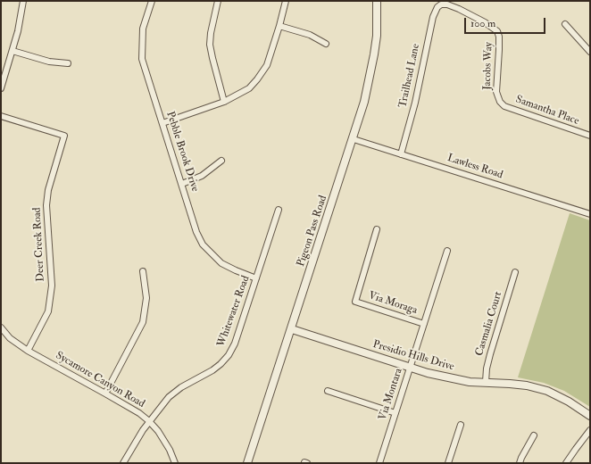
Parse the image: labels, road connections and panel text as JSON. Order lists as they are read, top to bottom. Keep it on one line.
{"streets":{"street":["Jacobs Way","Trailhead Lane","Samantha Place","Pebble Brook Drive","Lawless Road","Pigeon Pass Road","Deer Creek Road","Via Moraga","Whitewater Road","Casmalia Court","Presidio Hills Drive","Sycamore Canyon Road","Via Montara"]},"crossings":[["Jacobs Way","Trailhead Lane"],["Jacobs Way","Samantha Place"],["Trailhead Lane","Lawless Road"],["Pebble Brook Drive","Whitewater Road"],["Lawless Road","Pigeon Pass Road"],["Pigeon Pass Road","Presidio Hills Drive"],["Deer Creek Road","Sycamore Canyon Road"],["Via Moraga","Via Montara"],["Whitewater Road","Sycamore Canyon Road"],["Casmalia Court","Presidio Hills Drive"],["Presidio Hills Drive","Via Montara"]],"scale_bar":"100 m"}
